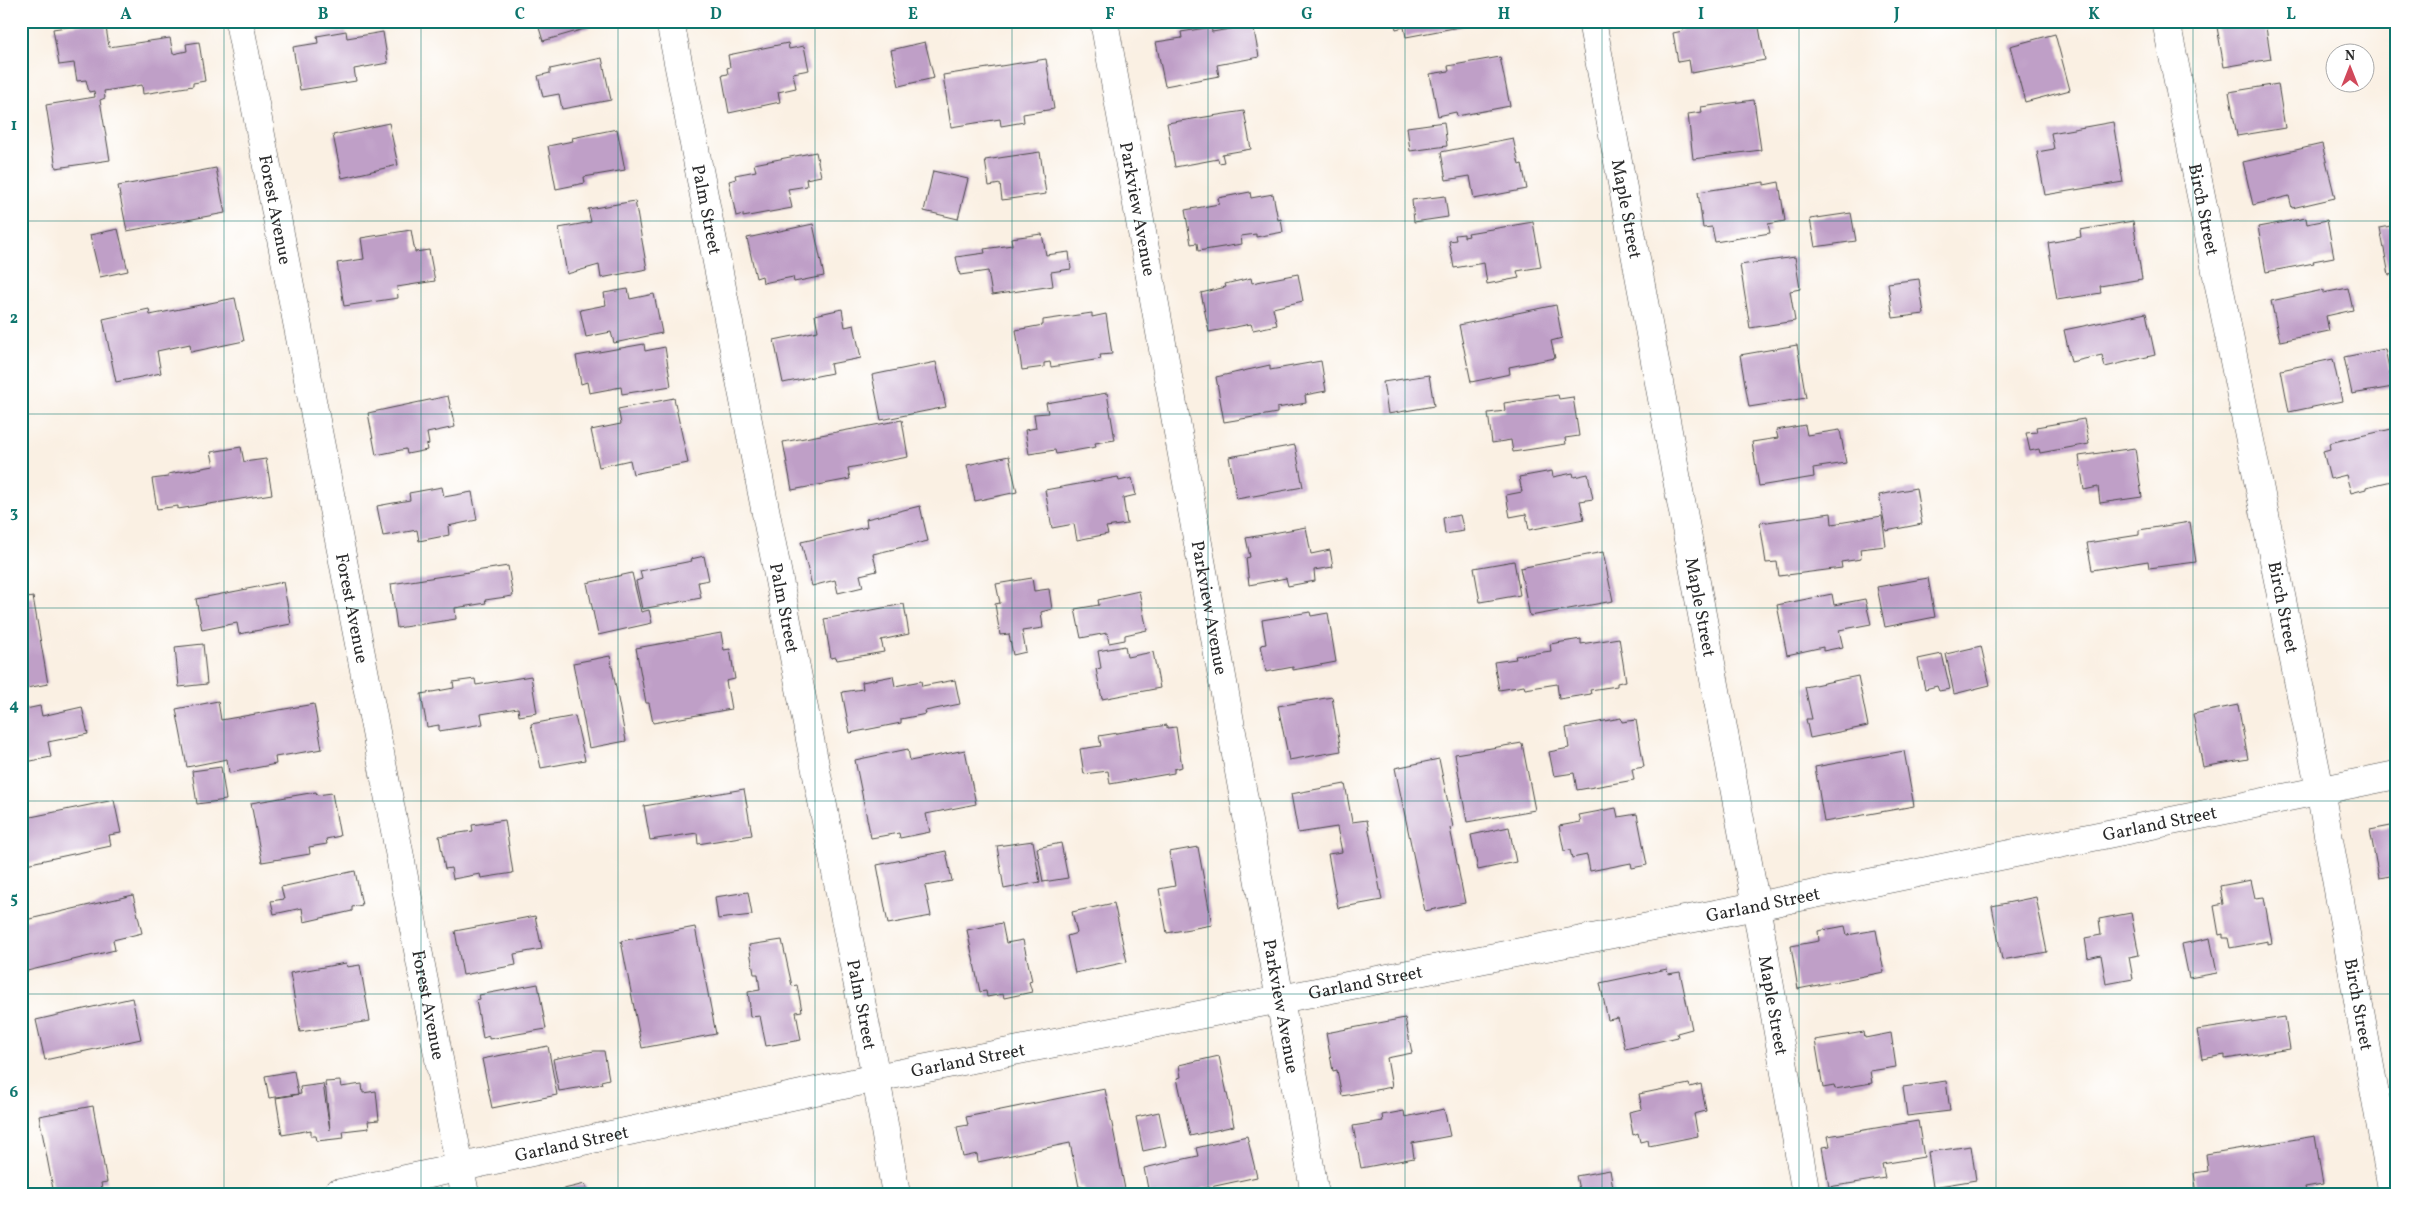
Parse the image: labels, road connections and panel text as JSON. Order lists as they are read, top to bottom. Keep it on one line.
{"streets":{"street":["Parkview Avenue","Maple Street","Forest Avenue","Palm Street","Birch Street","Garland Street"]},"crossings":[["Parkview Avenue","Garland Street"],["Maple Street","Garland Street"],["Forest Avenue","Garland Street"],["Palm Street","Garland Street"],["Birch Street","Garland Street"]],"north":"top","grid":{"columns":["A","B","C","D","E","F","G","H","I","J","K","L"],"rows":["1","2","3","4","5","6"]}}
